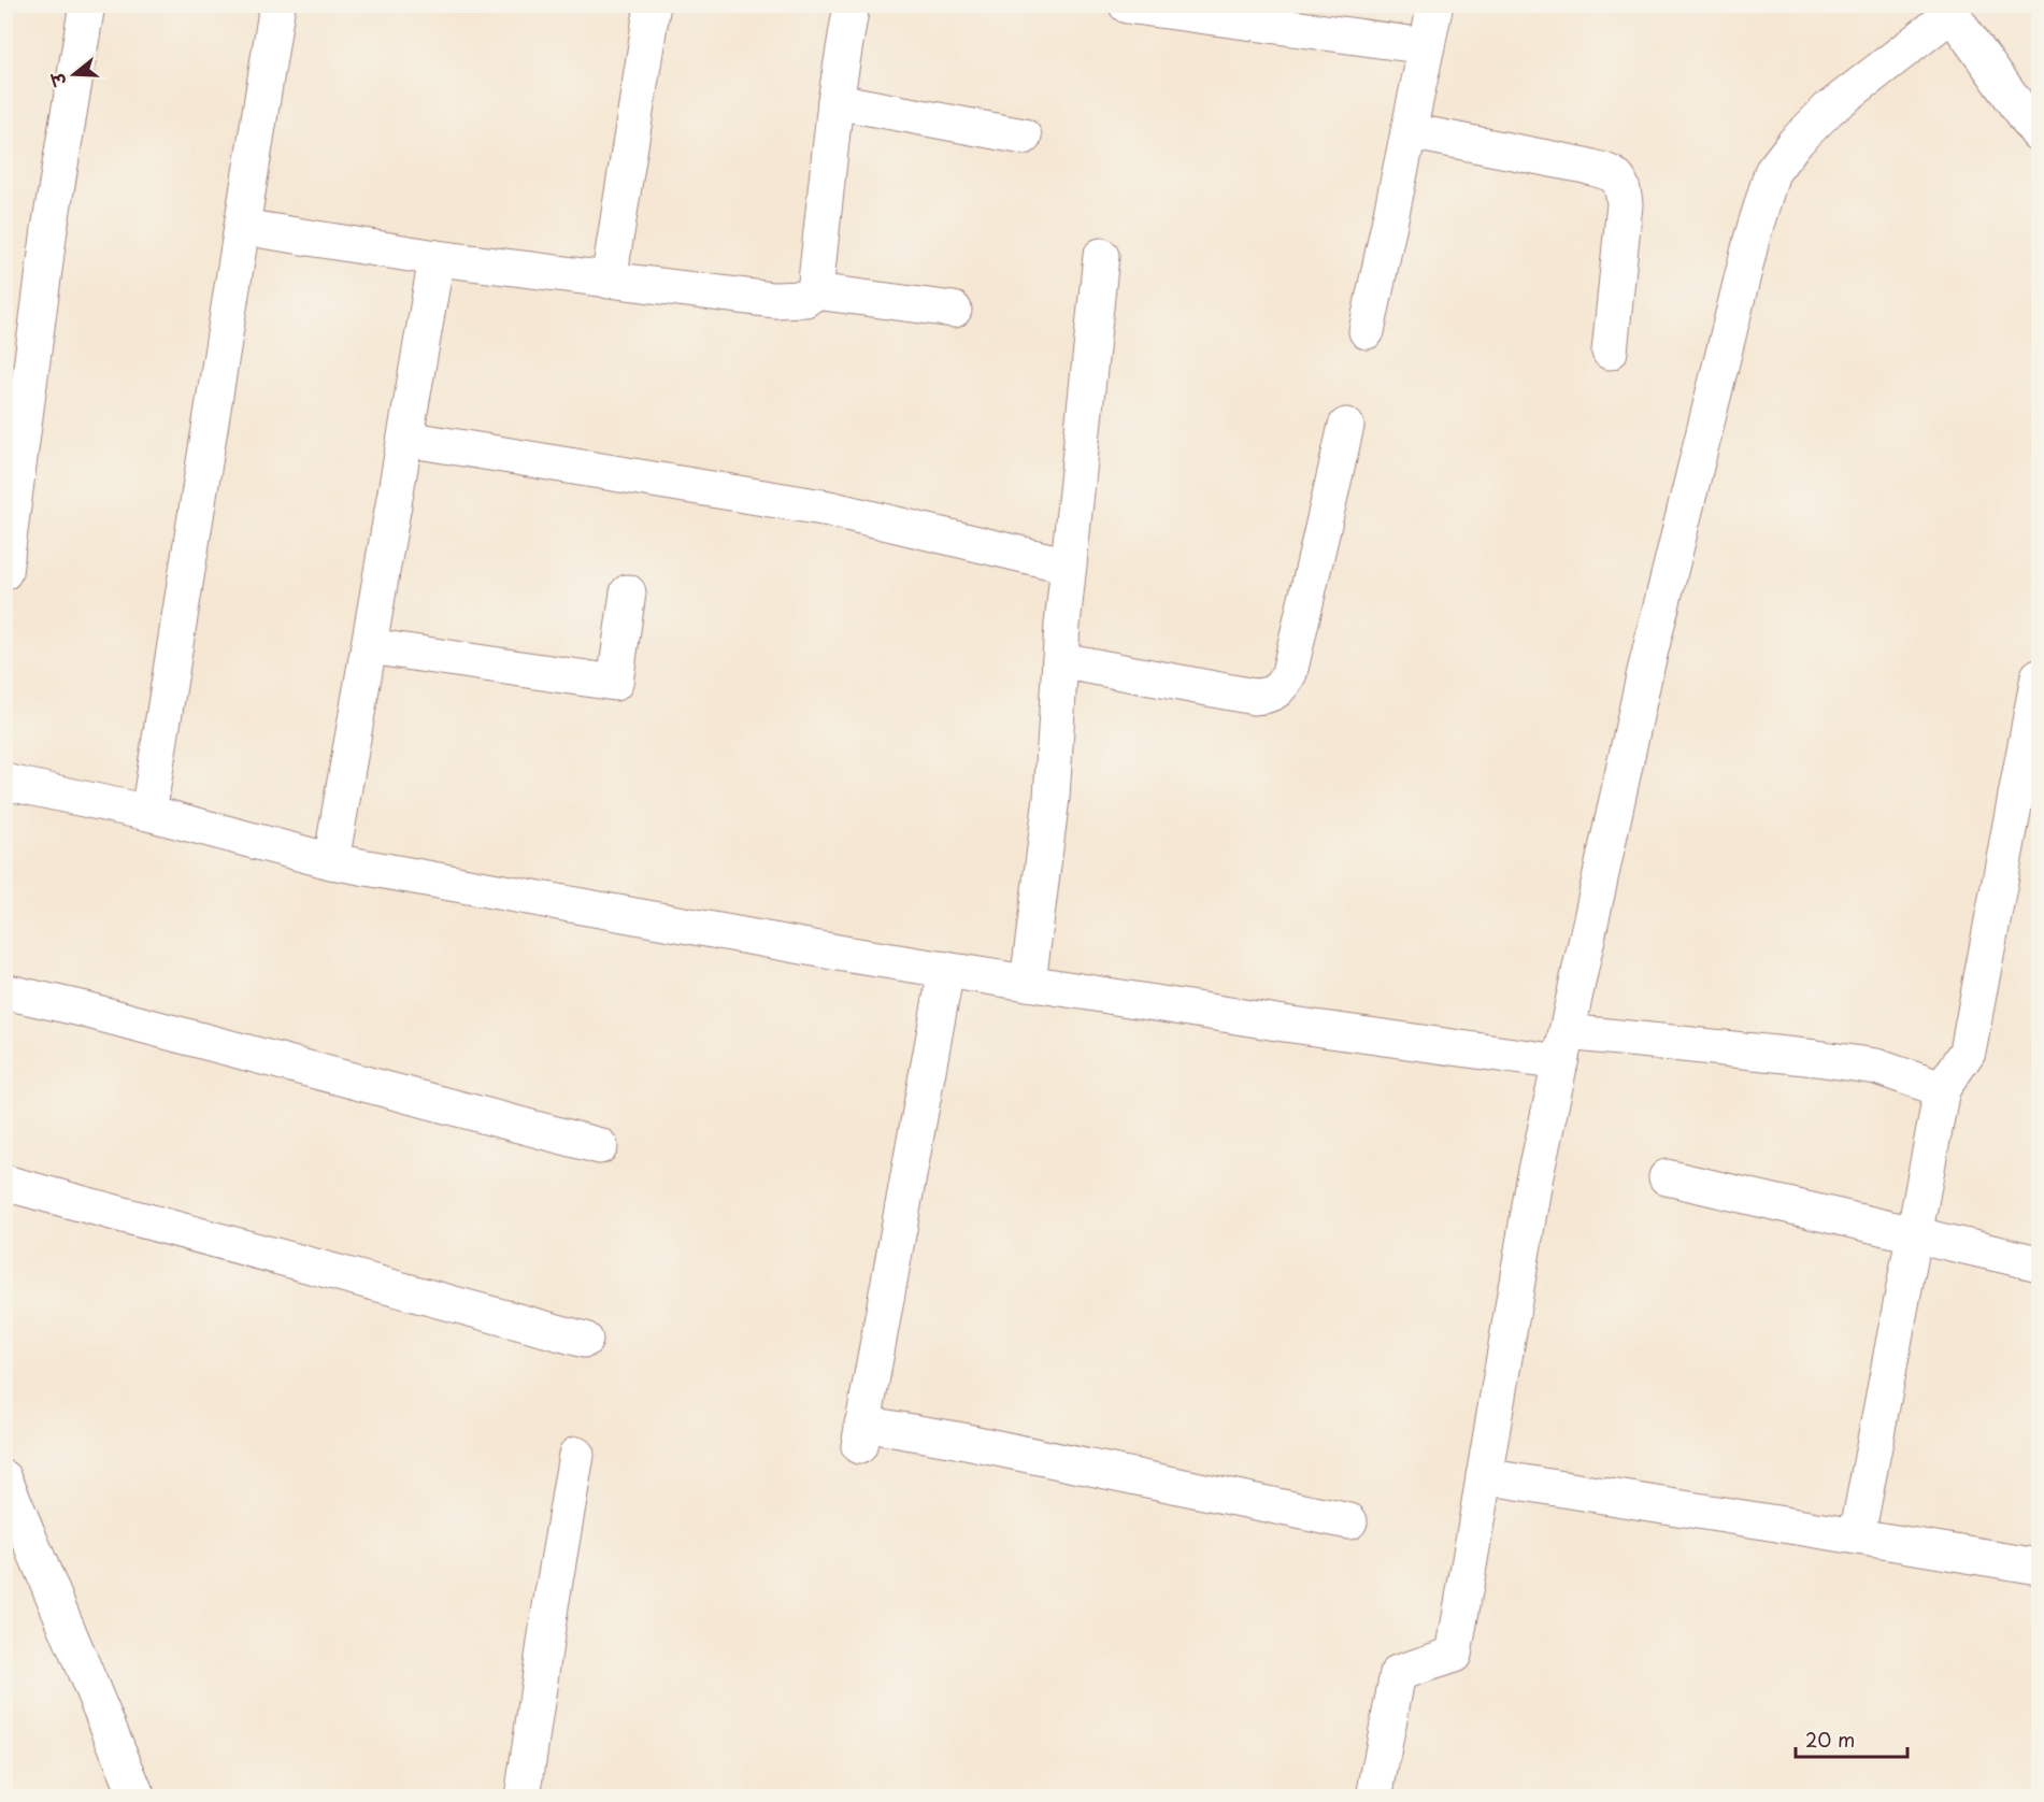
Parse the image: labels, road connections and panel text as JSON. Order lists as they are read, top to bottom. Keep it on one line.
{"scale_bar":"20 m","north":"left"}
